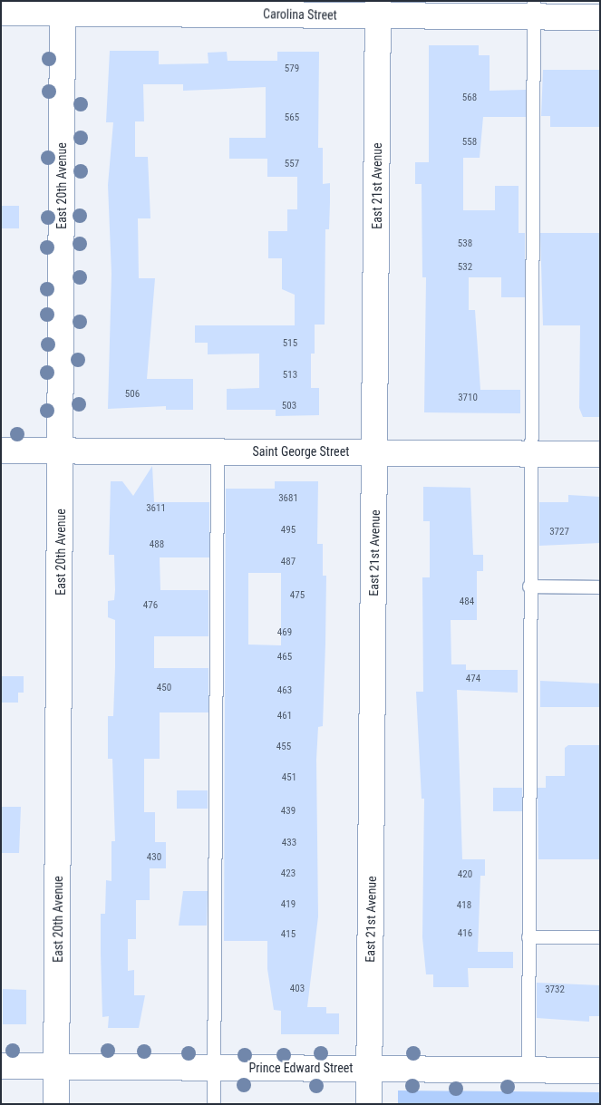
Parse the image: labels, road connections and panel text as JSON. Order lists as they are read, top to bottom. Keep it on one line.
{"streets":{"street":["Carolina Street","East 20th Avenue","East 21st Avenue","Saint George Street","Prince Edward Street"]},"crossings":[["Carolina Street","East 20th Avenue"],["Carolina Street","East 21st Avenue"],["East 20th Avenue","Saint George Street"],["East 20th Avenue","Prince Edward Street"],["East 21st Avenue","Saint George Street"],["East 21st Avenue","Prince Edward Street"]],"house_numbers":["579","568","565","558","557","538","532","515","513","506","3710","503","3681","3611","495","3727","488","487","475","484","476","469","465","474","450","463","461","455","451","439","433","430","423","420","419","418","416","415","403","3732"]}
